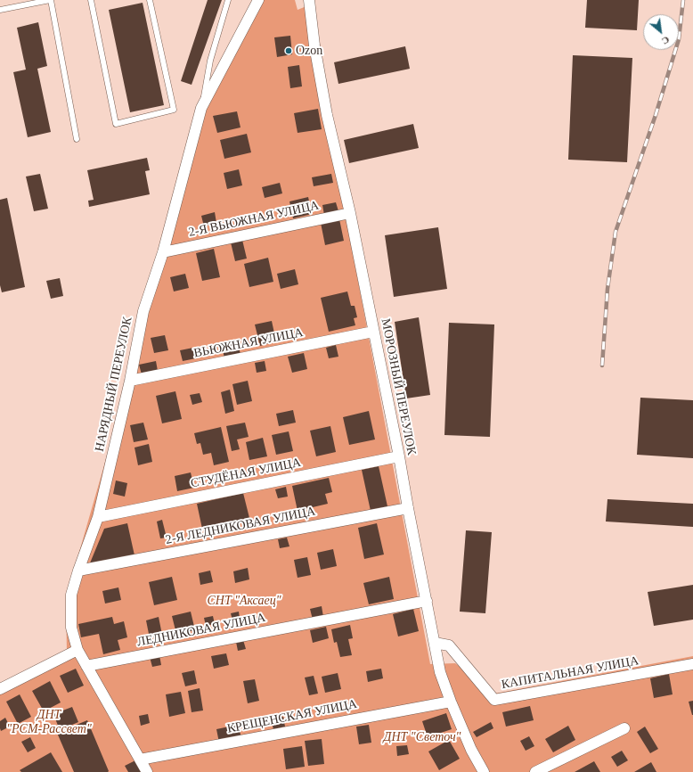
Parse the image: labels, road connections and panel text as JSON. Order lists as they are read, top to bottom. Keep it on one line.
{"streets":{"street":["2-Я ВЬЮЖНАЯ УЛИЦА","ВЬЮЖНАЯ УЛИЦА","НАРЯДНЫЙ ПЕРЕУЛОК","МОРОЗНЫЙ ПЕРЕУЛОК","СТУДЁНАЯ УЛИЦА","2-Я ЛЕДНИКОВАЯ УЛИЦА","ЛЕДНИКОВАЯ УЛИЦА","КАПИТАЛЬНАЯ УЛИЦА","КРЕЩЕНСКАЯ УЛИЦА"]},"crossings":[["2-Я ВЬЮЖНАЯ УЛИЦА","НАРЯДНЫЙ ПЕРЕУЛОК"],["2-Я ВЬЮЖНАЯ УЛИЦА","МОРОЗНЫЙ ПЕРЕУЛОК"],["ВЬЮЖНАЯ УЛИЦА","НАРЯДНЫЙ ПЕРЕУЛОК"],["ВЬЮЖНАЯ УЛИЦА","МОРОЗНЫЙ ПЕРЕУЛОК"],["НАРЯДНЫЙ ПЕРЕУЛОК","СТУДЁНАЯ УЛИЦА"],["НАРЯДНЫЙ ПЕРЕУЛОК","2-Я ЛЕДНИКОВАЯ УЛИЦА"],["НАРЯДНЫЙ ПЕРЕУЛОК","ЛЕДНИКОВАЯ УЛИЦА"],["НАРЯДНЫЙ ПЕРЕУЛОК","КРЕЩЕНСКАЯ УЛИЦА"],["МОРОЗНЫЙ ПЕРЕУЛОК","СТУДЁНАЯ УЛИЦА"],["МОРОЗНЫЙ ПЕРЕУЛОК","2-Я ЛЕДНИКОВАЯ УЛИЦА"],["МОРОЗНЫЙ ПЕРЕУЛОК","ЛЕДНИКОВАЯ УЛИЦА"],["МОРОЗНЫЙ ПЕРЕУЛОК","КАПИТАЛЬНАЯ УЛИЦА"],["МОРОЗНЫЙ ПЕРЕУЛОК","КРЕЩЕНСКАЯ УЛИЦА"]],"parks":["СНТ \"Аксаец\"","ДНТ \"РСМ-Рассвет\"","ДНТ \"Светоч\""],"places":["Ozon"],"north":"bottom right"}
